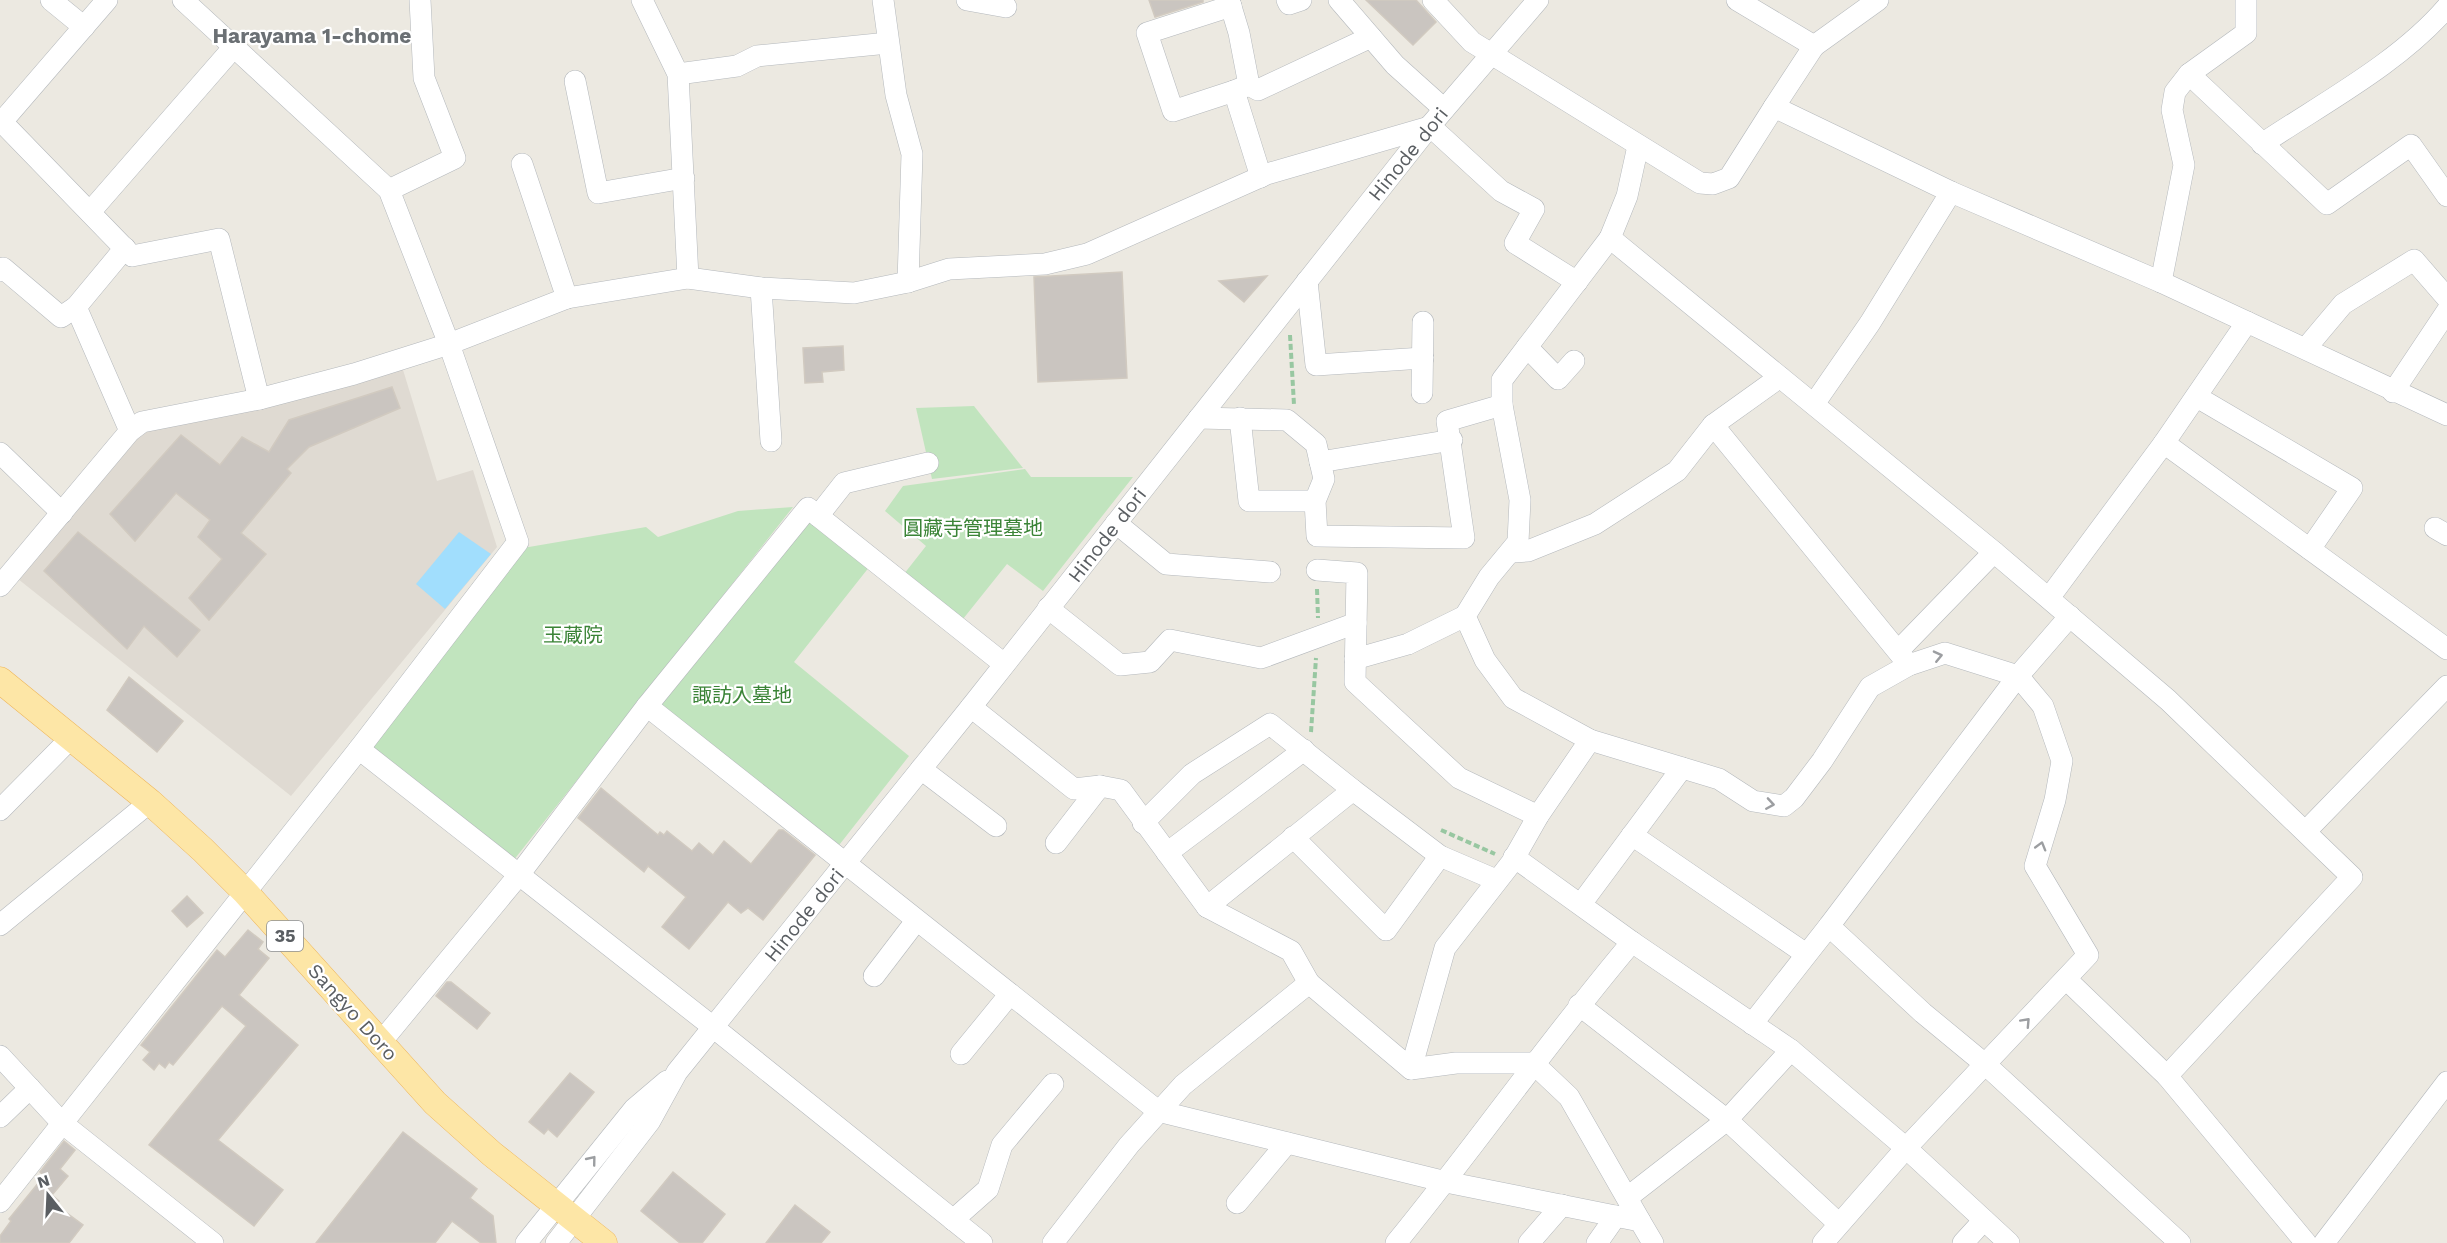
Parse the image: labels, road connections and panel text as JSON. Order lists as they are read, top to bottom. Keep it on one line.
{"streets":{"main road":["35","Sangyo Doro"],"street":["Hinode dori"]},"crossings":[["Hinode dori","Sangyo Doro"]],"districts":["Harayama 1-chome"],"parks":["圓藏寺管理墓地","玉蔵院","諏訪入墓地"],"north":"top"}
